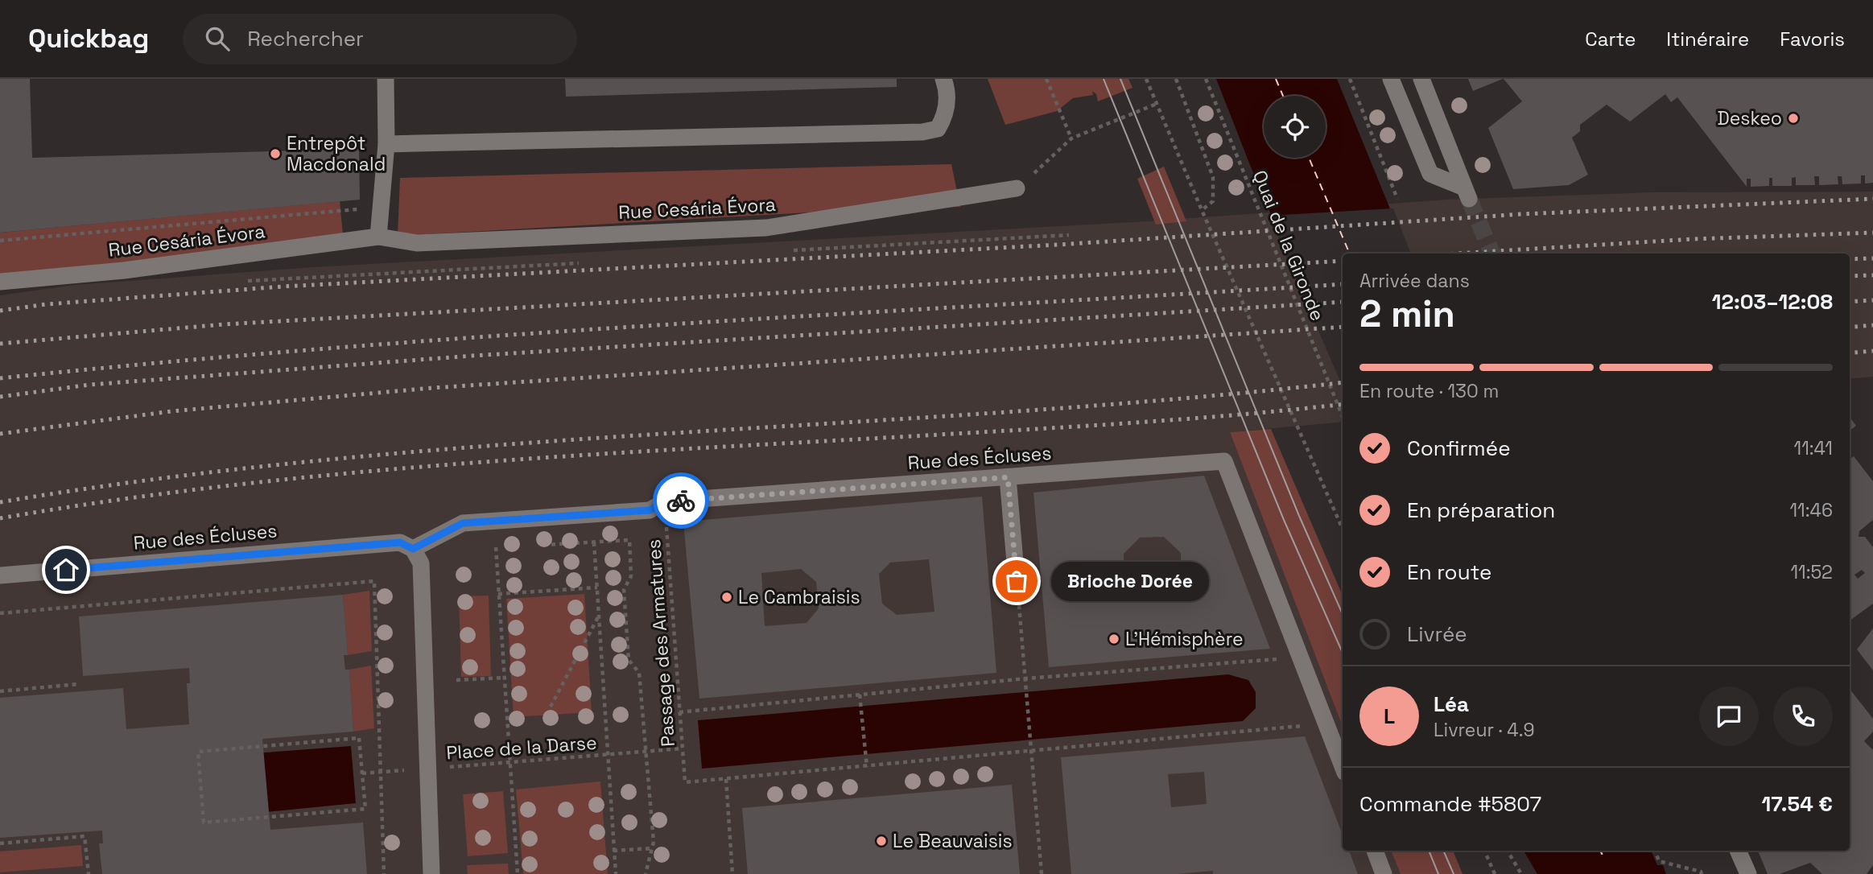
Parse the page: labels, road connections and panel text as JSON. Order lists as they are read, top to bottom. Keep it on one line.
{"streets":{"street":["Rue Cesária Évora","Rue des Écluses"],"path":["Quai de la Gironde","Passage des Armatures","Place de la Darse"]},"crossings":[["Rue des Écluses","Passage des Armatures"],["Passage des Armatures","Place de la Darse"]],"places":["Deskeo","Entrepôt Macdonald","Brioche Dorée","Le Cambraisis","L'Hémisphère","Le Beauvaisis"],"page":{"header":"Quickbag","search":"Rechercher","nav":["Carte","Itinéraire","Favoris"],"heading":["2 min","Arrivée dans","12:03–12:08"],"panel":["Léa","Livreur · 4.9","Commande #5807","17.54 €"],"bar":"En route · 130 m","list":[["Confirmée","11:41"],["En préparation","11:46"],["En route","11:52"],"Livrée"],"bubble":"Brioche Dorée","round":"L"}}
